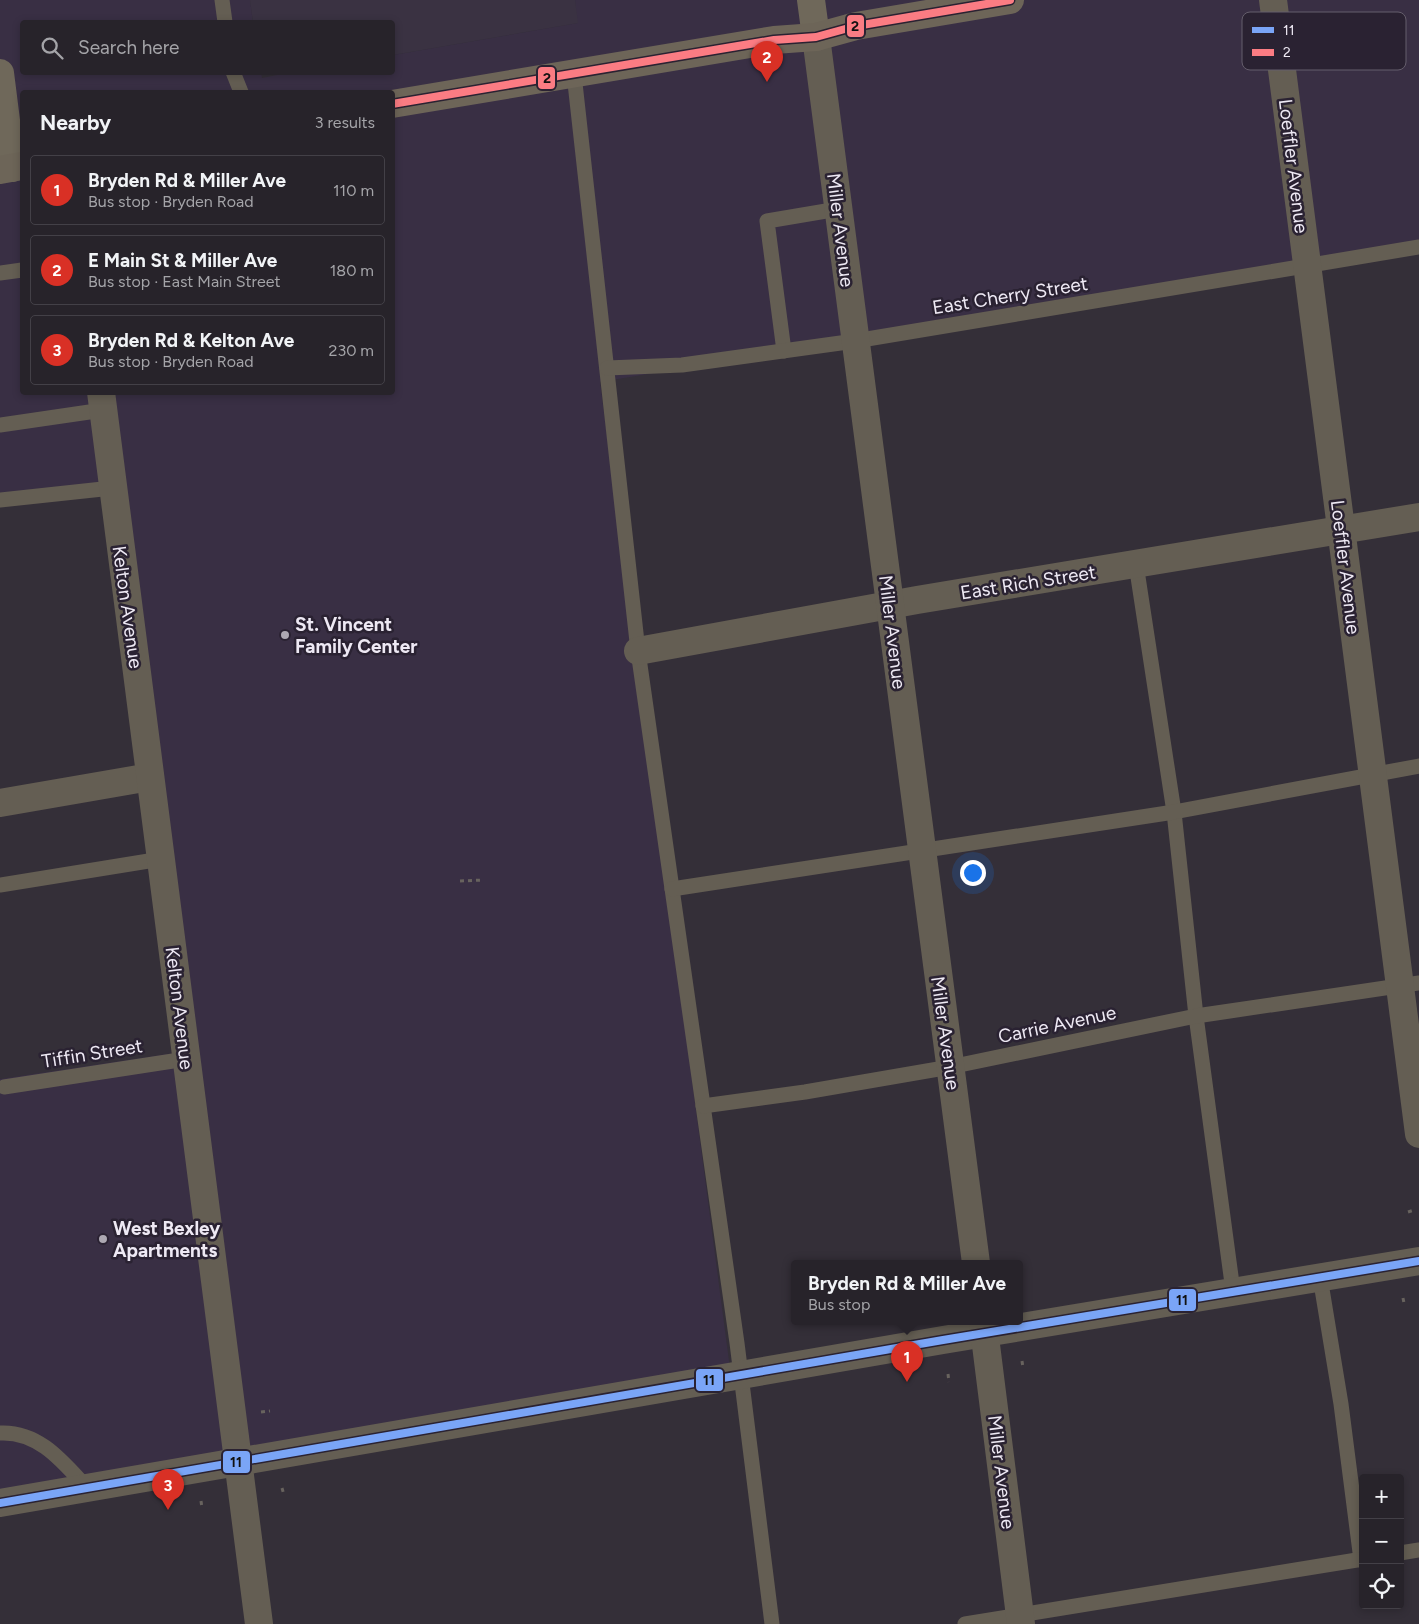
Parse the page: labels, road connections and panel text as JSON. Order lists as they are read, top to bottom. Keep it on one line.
{"streets":{"main road":["Miller Avenue"],"street":["Loeffler Avenue","East Rich Street","Kelton Avenue"],"lane":["East Cherry Street","Carrie Avenue","Tiffin Street"]},"crossings":[["Loeffler Avenue","East Cherry Street"],["Loeffler Avenue","East Rich Street"],["Loeffler Avenue","Carrie Avenue"],["Miller Avenue","East Cherry Street"],["Miller Avenue","East Rich Street"],["Miller Avenue","Carrie Avenue"],["Kelton Avenue","Tiffin Street"]],"places":["St. Vincent Family Center","West Bexley Apartments"],"lines":["transit line 2","transit line 11"],"legend":["11","2"],"page":{"search":"Search here","pins":["2","1","3"],"heading":["Nearby","3 results"],"list":[{"mark":"1","name":"Bryden Rd & Miller Ave","note":"Bus stop · Bryden Road","value":"110 m"},{"mark":"2","name":"E Main St & Miller Ave","note":"Bus stop · East Main Street","value":"180 m"},{"mark":"3","name":"Bryden Rd & Kelton Ave","note":"Bus stop · Bryden Road","value":"230 m"}],"popup":["Bryden Rd & Miller Ave","Bus stop"],"map_buttons":["+","−"]}}
